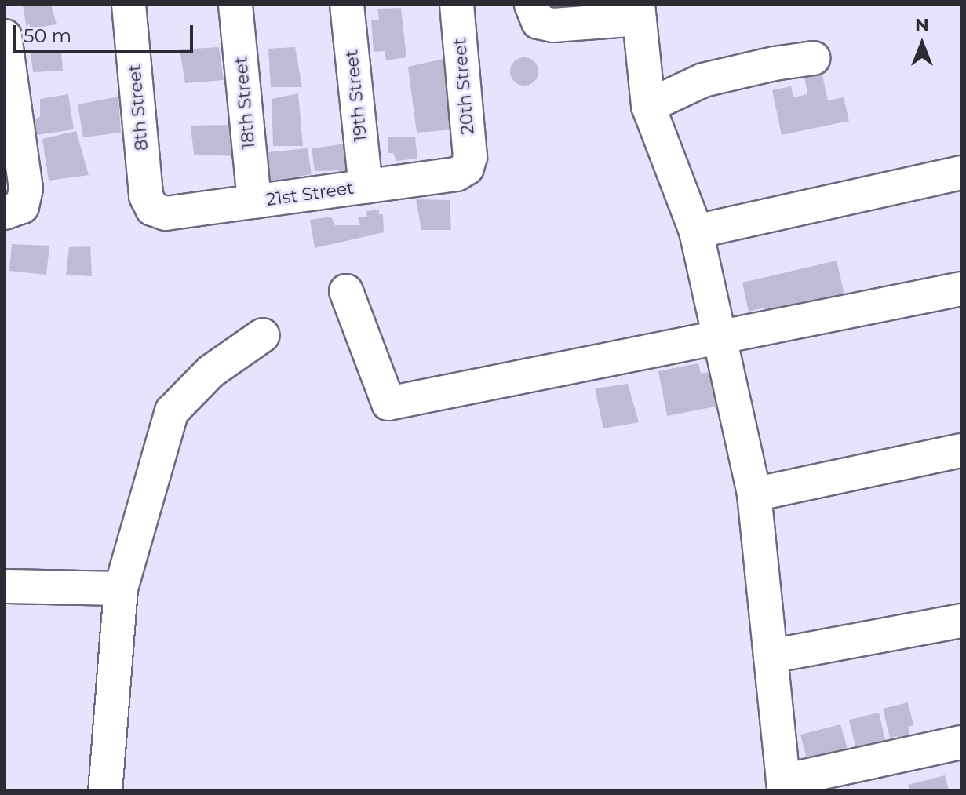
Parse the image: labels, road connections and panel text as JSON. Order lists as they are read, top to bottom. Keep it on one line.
{"streets":{"street":["20th Street","19th Street","18th Street","8th Street","21st Street"]},"crossings":[["20th Street","21st Street"],["19th Street","21st Street"],["18th Street","21st Street"],["8th Street","21st Street"]],"scale_bar":"50 m","north":"top"}
